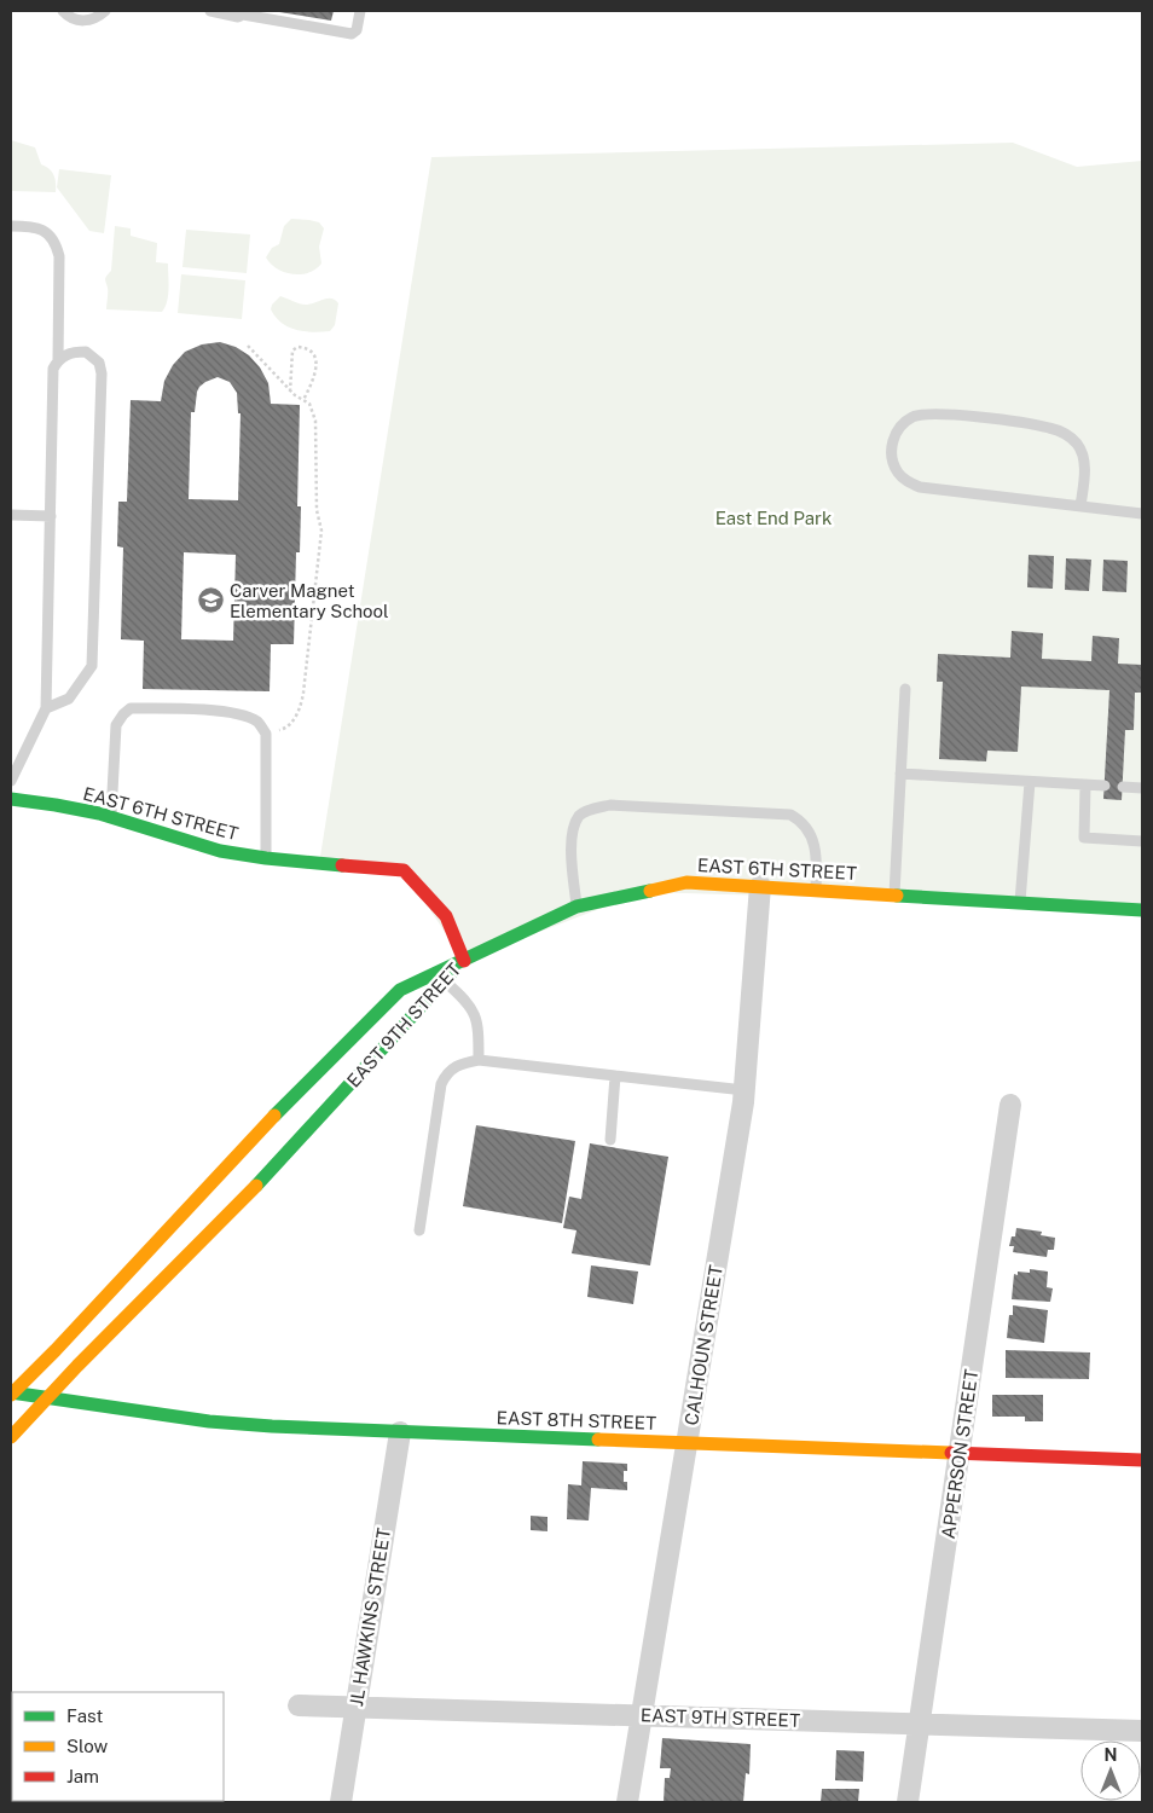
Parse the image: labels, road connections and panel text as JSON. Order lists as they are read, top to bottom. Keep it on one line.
{"streets":{"main road":["EAST 6TH STREET","EAST 9TH STREET","EAST 8TH STREET"],"street":["CALHOUN STREET","APPERSON STREET","JL HAWKINS STREET"]},"crossings":[["EAST 6TH STREET","EAST 9TH STREET"],["EAST 6TH STREET","CALHOUN STREET"],["EAST 9TH STREET","CALHOUN STREET"],["EAST 9TH STREET","EAST 8TH STREET"],["EAST 9TH STREET","APPERSON STREET"],["EAST 9TH STREET","JL HAWKINS STREET"],["CALHOUN STREET","EAST 8TH STREET"],["EAST 8TH STREET","APPERSON STREET"],["EAST 8TH STREET","JL HAWKINS STREET"]],"parks":["East End Park"],"places":{"school or university":["Carver Magnet Elementary School"]},"legend":["Fast","Slow","Jam"],"north":"top"}
